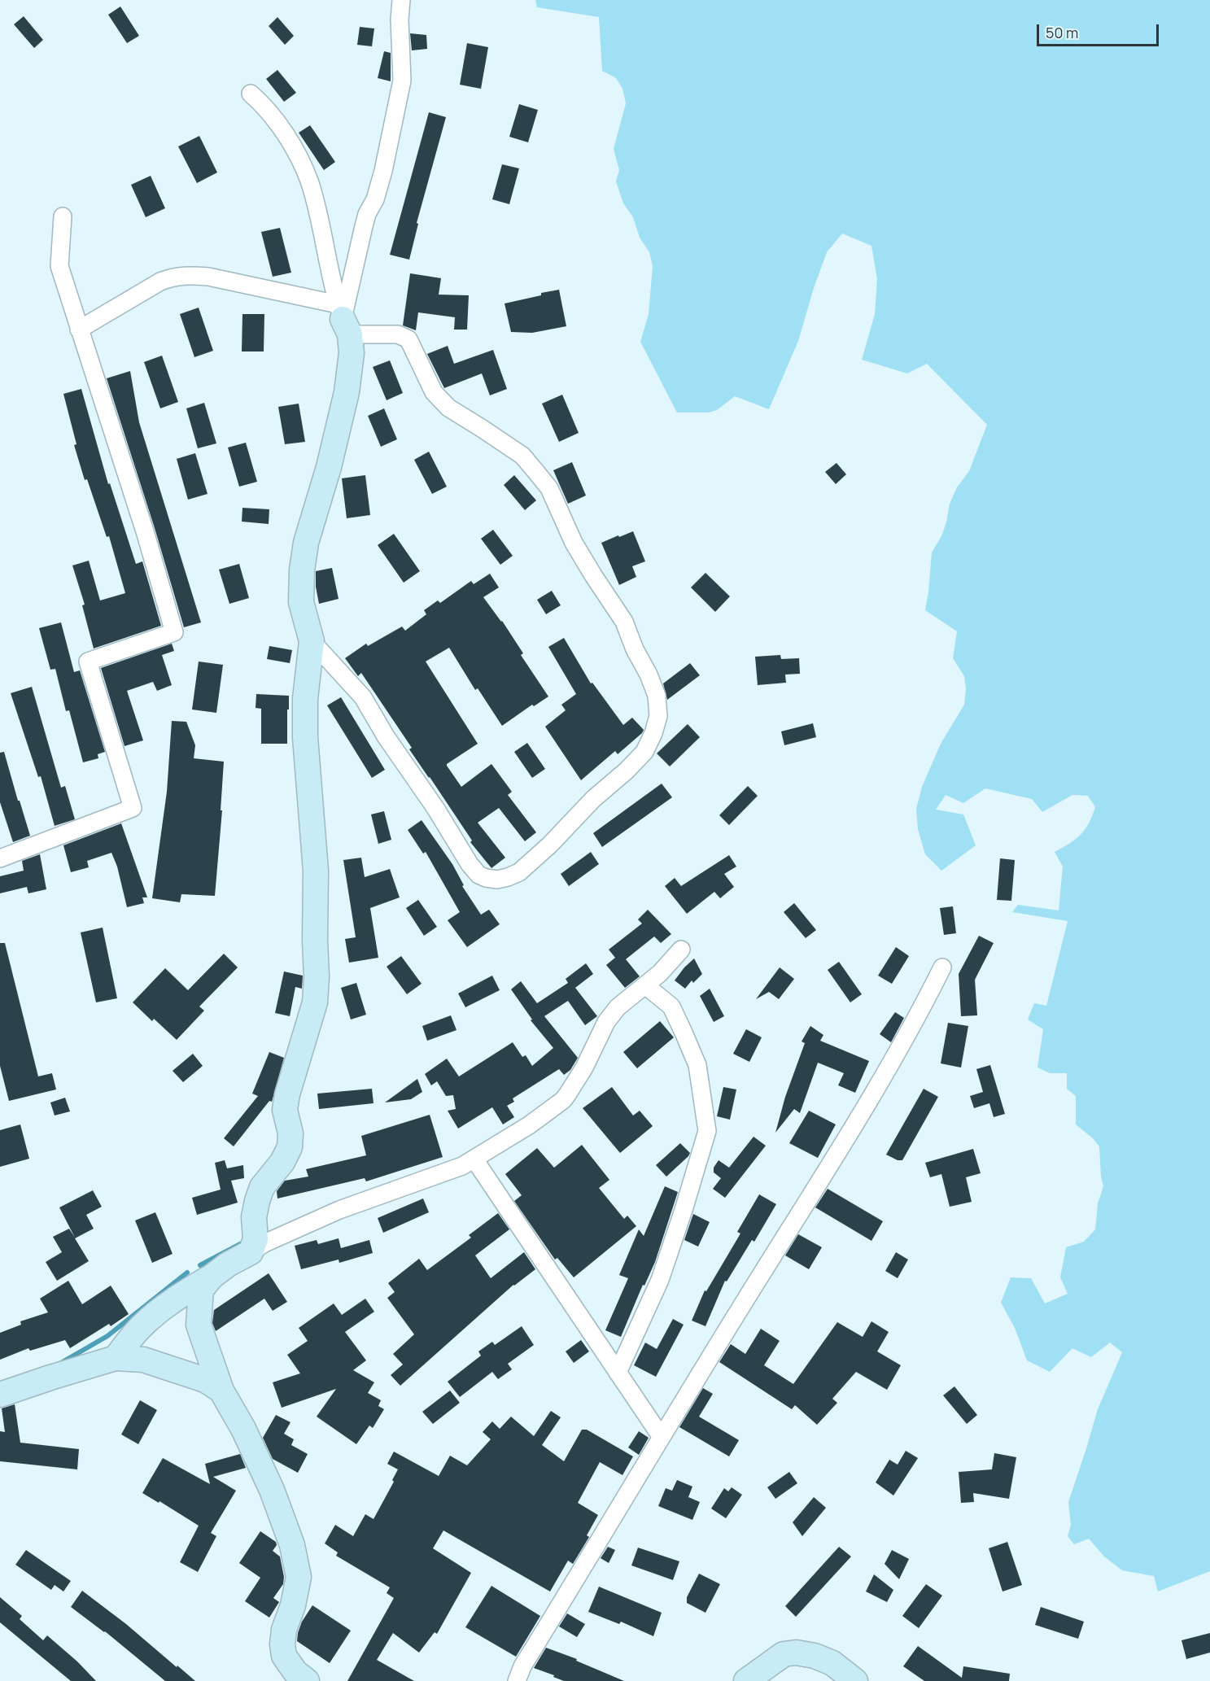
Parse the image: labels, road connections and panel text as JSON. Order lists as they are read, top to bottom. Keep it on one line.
{"scale_bar":"50 m"}
